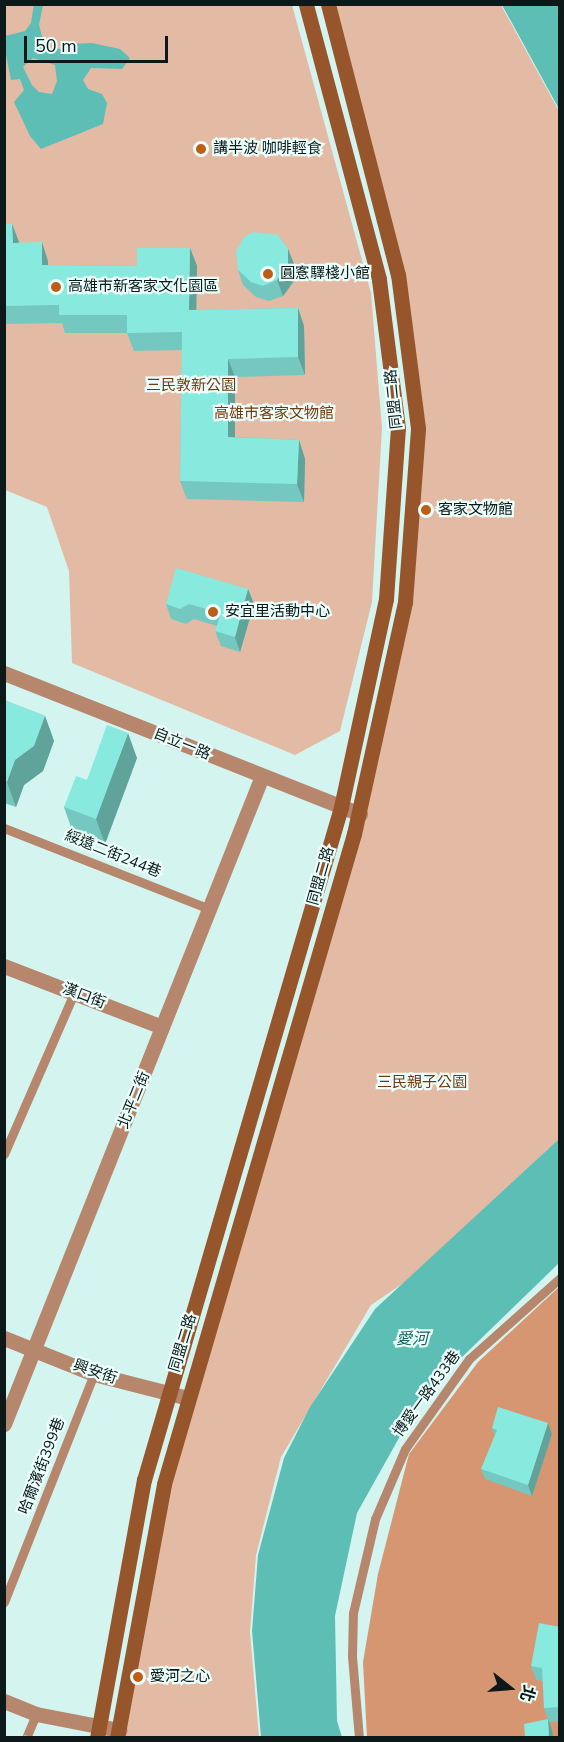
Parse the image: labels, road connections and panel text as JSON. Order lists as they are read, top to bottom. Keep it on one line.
{"streets":{"street":["同盟二路","自立一路","漢口街","北平二街","興安街"],"lane":["綏遠二街244巷","博愛一路433巷","哈爾濱街399巷"]},"crossings":[["同盟二路","自立一路"],["同盟二路","興安街"],["自立一路","北平二街"],["綏遠二街244巷","北平二街"],["漢口街","北平二街"],["北平二街","興安街"],["興安街","哈爾濱街399巷"]],"water":["愛河"],"parks":["三民敦新公園","高雄市客家文物館","三民親子公園"],"places":["講半波 咖啡輕食","圓愙驛棧小館","高雄市新客家文化園區","客家文物館","安宜里活動中心","愛河之心"],"scale_bar":"50 m","north":"right"}
